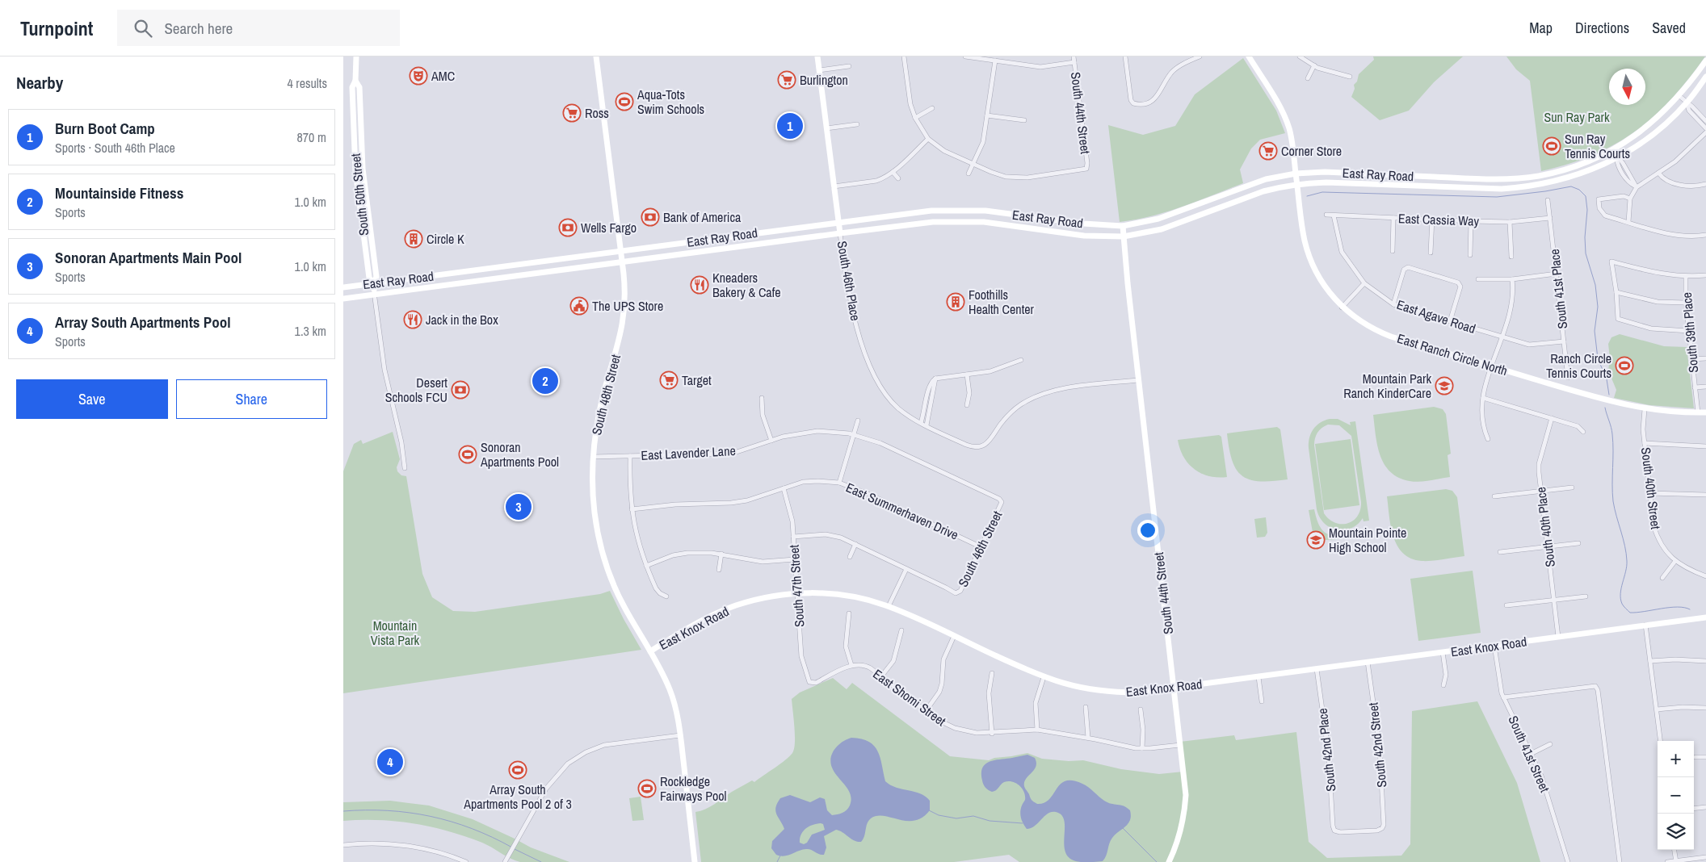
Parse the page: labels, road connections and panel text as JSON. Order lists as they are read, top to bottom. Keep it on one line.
{"streets":{"main road":["South 44th Street","East Ray Road","South 50th Street","South 46th Place","East Ranch Circle North","South 48th Street","East Knox Road"],"street":["East Cassia Way","South 41st Place","East Agave Road","South 39th Place","East Lavender Lane","South 40th Street","East Summerhaven Drive","South 40th Place","South 46th Street","South 47th Street","East Shomi Street","South 42nd Street","South 42nd Place","South 41st Street"]},"crossings":[["South 44th Street","East Ray Road"],["South 44th Street","South 46th Place"],["South 44th Street","East Knox Road"],["South 44th Street","East Shomi Street"],["East Ray Road","South 50th Street"],["East Ray Road","South 46th Place"],["East Ray Road","East Ranch Circle North"],["East Ray Road","South 48th Street"],["East Cassia Way","South 41st Place"],["East Cassia Way","East Agave Road"],["South 41st Place","East Agave Road"],["South 39th Place","East Ranch Circle North"],["East Ranch Circle North","South 40th Street"],["South 48th Street","East Lavender Lane"],["South 48th Street","East Knox Road"],["East Lavender Lane","South 46th Street"],["East Summerhaven Drive","South 46th Street"],["East Summerhaven Drive","South 47th Street"],["South 40th Place","East Knox Road"],["South 47th Street","East Knox Road"],["South 47th Street","East Shomi Street"],["East Knox Road","South 42nd Street"],["East Knox Road","South 42nd Place"],["East Knox Road","South 41st Street"],["South 42nd Street","South 42nd Place"]],"parks":["Sun Ray Park","Mountain Vista Park"],"places":{"theatre":["AMC"],"supermarket":["Burlington","Ross","Corner Store","Target"],"sports":["Aqua-Tots Swim Schools","Sun Ray Tennis Courts","Ranch Circle Tennis Courts","Sonoran Apartments Pool","Array South Apartments Pool 2 of 3","Rockledge Fairways Pool"],"bank":["Bank of America","Wells Fargo","Desert Schools FCU"],"building":["Circle K","Foothills Health Center"],"restaurant":["Kneaders Bakery & Cafe","Jack in the Box"],"public building":["The UPS Store"],"school or university":["Mountain Park Ranch KinderCare","Mountain Pointe High School"]},"north":"bottom","page":{"header":"Turnpoint","search":"Search here","nav":["Map","Directions","Saved"],"heading":["Nearby","4 results"],"list":[{"mark":"1","name":"Burn Boot Camp","note":"Sports · South 46th Place","value":"870 m"},{"mark":"2","name":"Mountainside Fitness","note":"Sports","value":"1.0 km"},{"mark":"3","name":"Sonoran Apartments Main Pool","note":"Sports","value":"1.0 km"},{"mark":"4","name":"Array South Apartments Pool","note":"Sports","value":"1.3 km"}],"pins":["1","2","3","4"],"buttons":["Save","Share"],"map_buttons":["+","−"]}}
